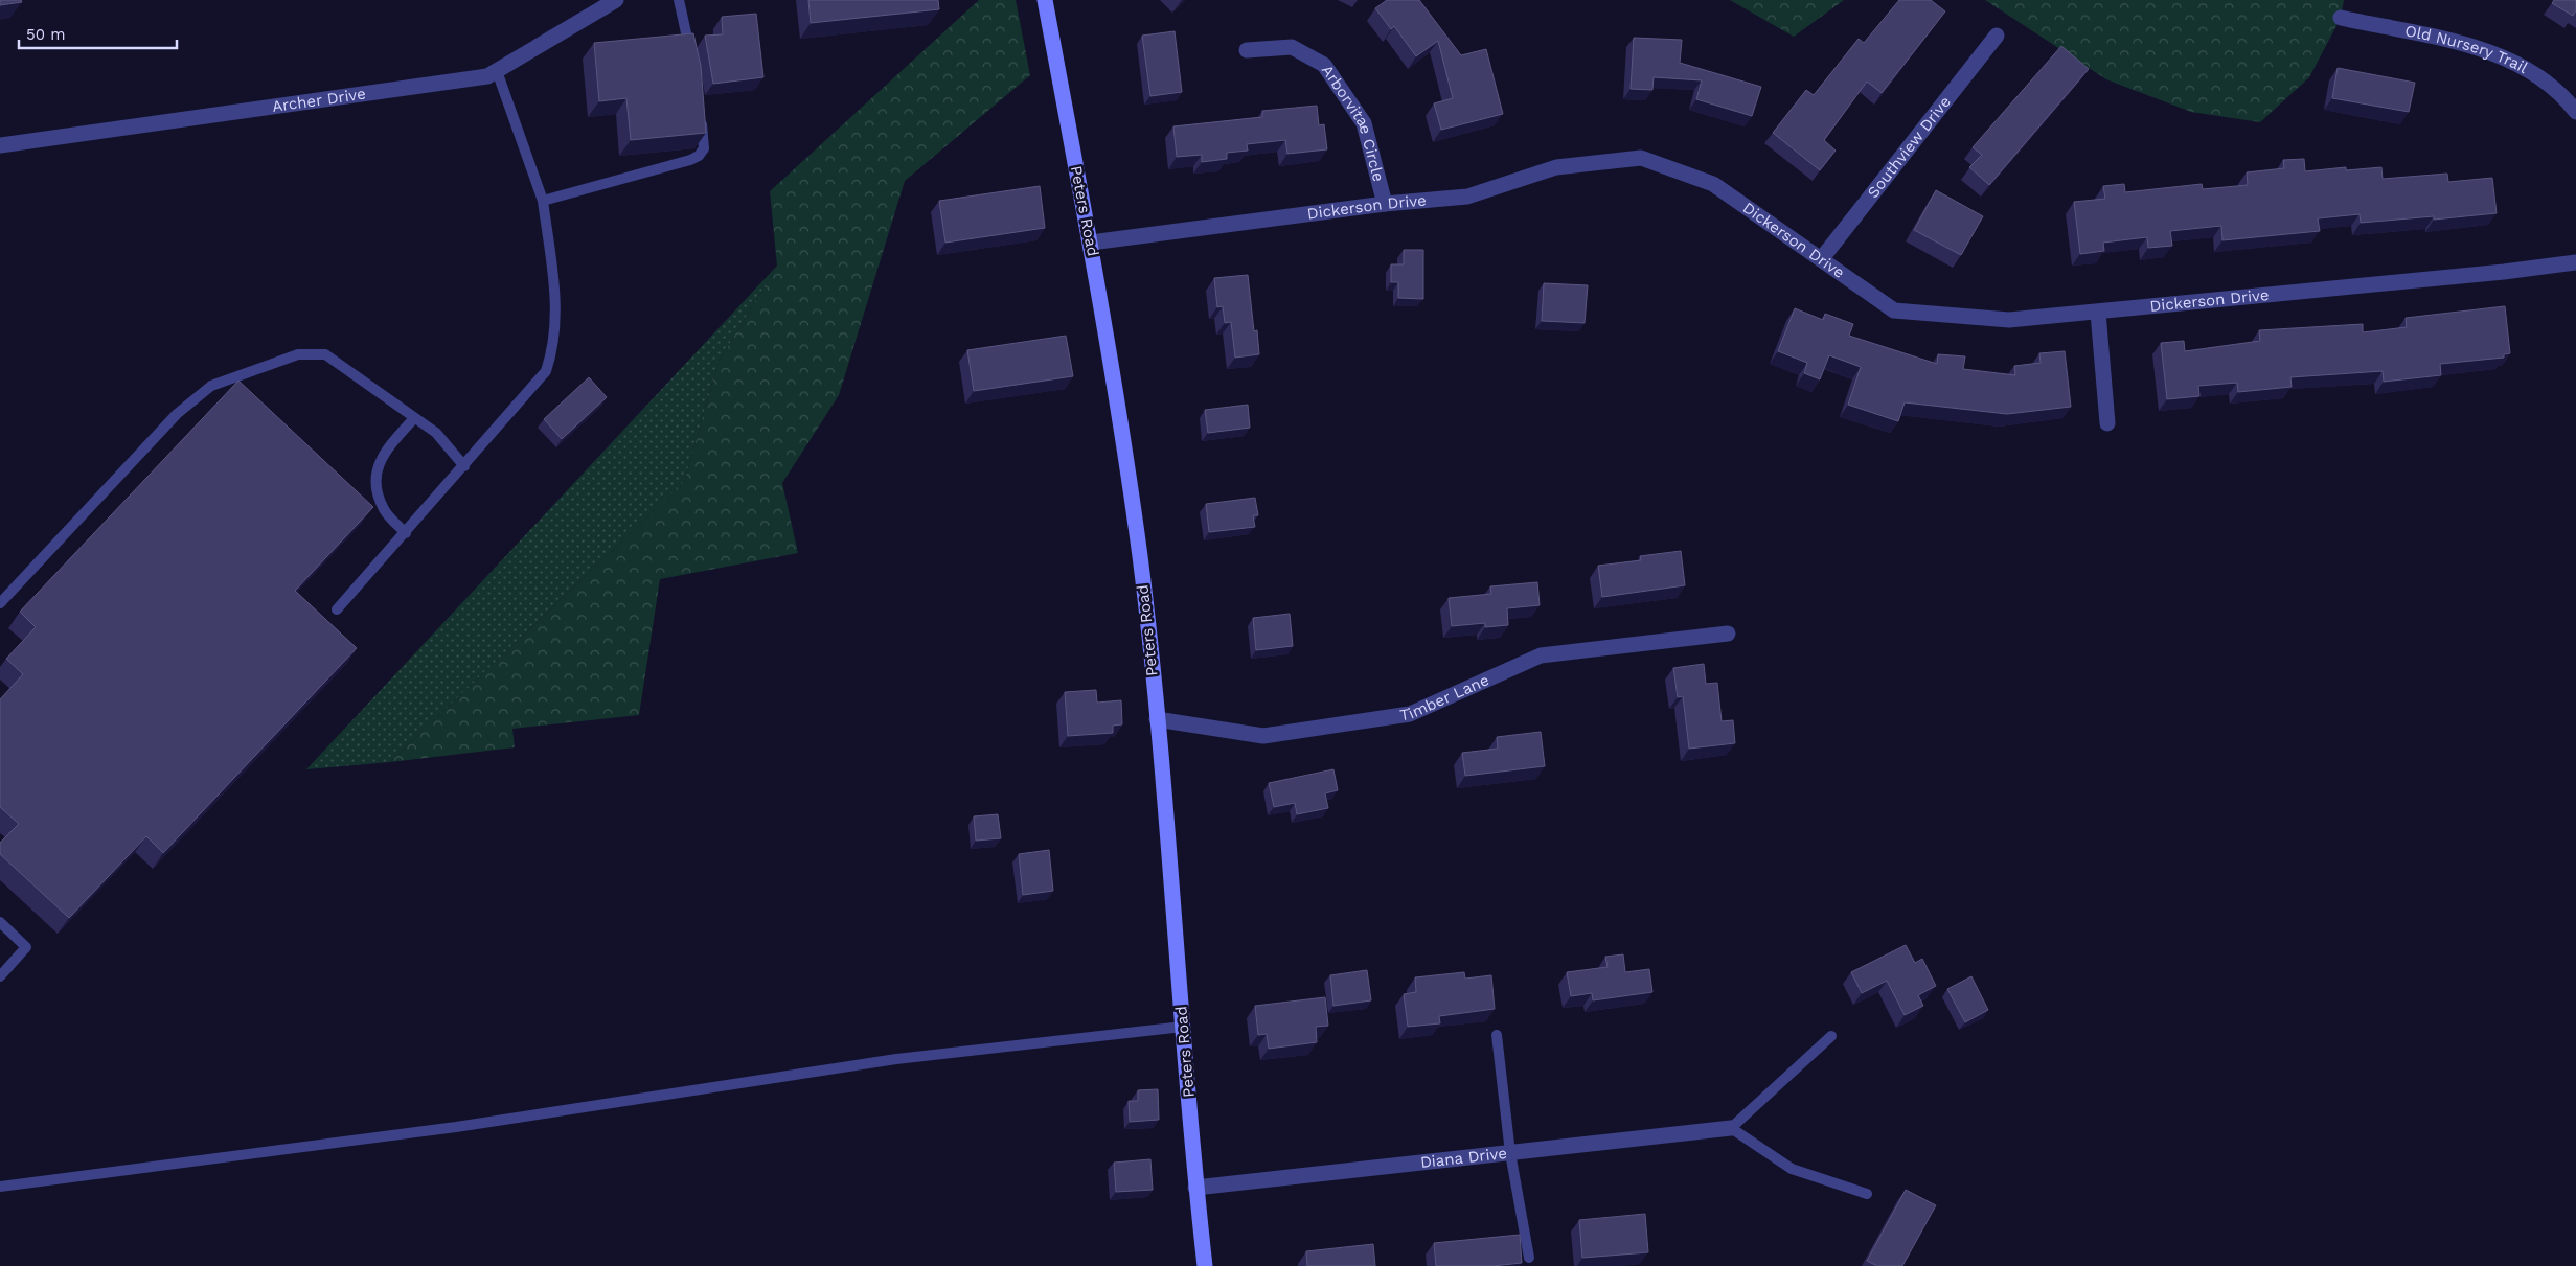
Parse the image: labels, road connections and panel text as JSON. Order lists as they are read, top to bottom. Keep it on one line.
{"streets":{"street":["Old Nursery Trail","Archer Drive","Arborvitae Circle","Southview Drive","Dickerson Drive","Peters Road","Timber Lane","Diana Drive"]},"crossings":[["Arborvitae Circle","Dickerson Drive"],["Southview Drive","Dickerson Drive"],["Dickerson Drive","Peters Road"],["Peters Road","Timber Lane"],["Peters Road","Diana Drive"]],"scale_bar":"50 m"}
